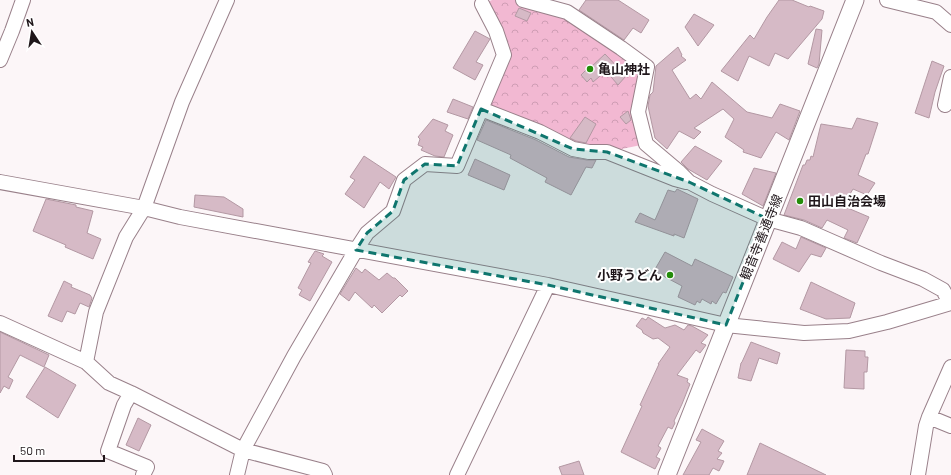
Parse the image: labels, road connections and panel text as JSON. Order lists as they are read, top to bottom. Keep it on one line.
{"streets":{"main road":["観音寺善通寺線"]},"places":["亀山神社","田山自治会場","小野うどん"],"scale_bar":"50 m","north":"top"}
